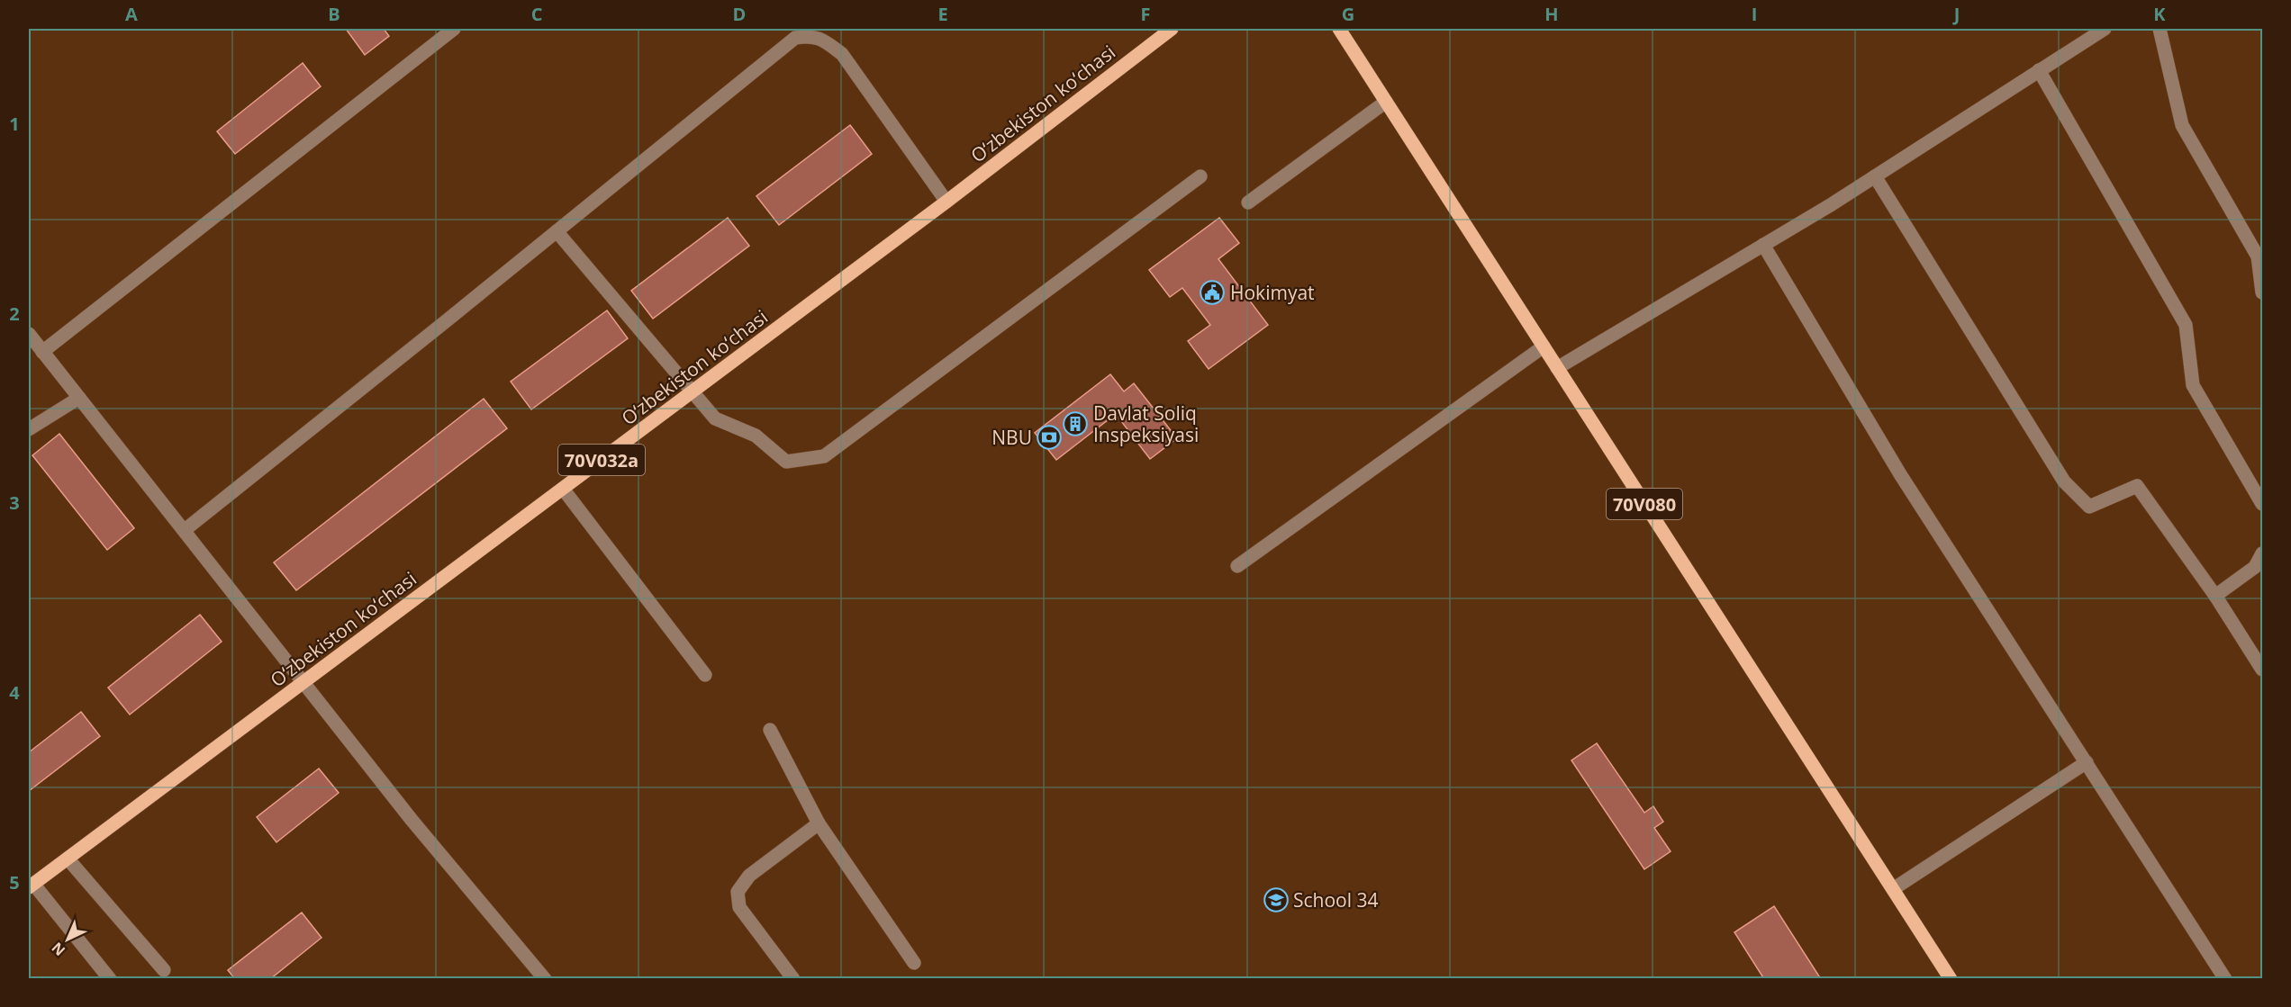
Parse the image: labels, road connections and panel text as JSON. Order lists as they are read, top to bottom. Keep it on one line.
{"streets":{"main road":["O‘zbekiston ko‘chasi","70V032a","70V080"]},"places":{"public building":["Hokimyat"],"building":["Davlat Soliq Inspeksiyasi"],"bank":["NBU"],"school or university":["School 34"]},"north":"bottom left","grid":{"columns":["A","B","C","D","E","F","G","H","I","J","K"],"rows":["1","2","3","4","5"]}}
